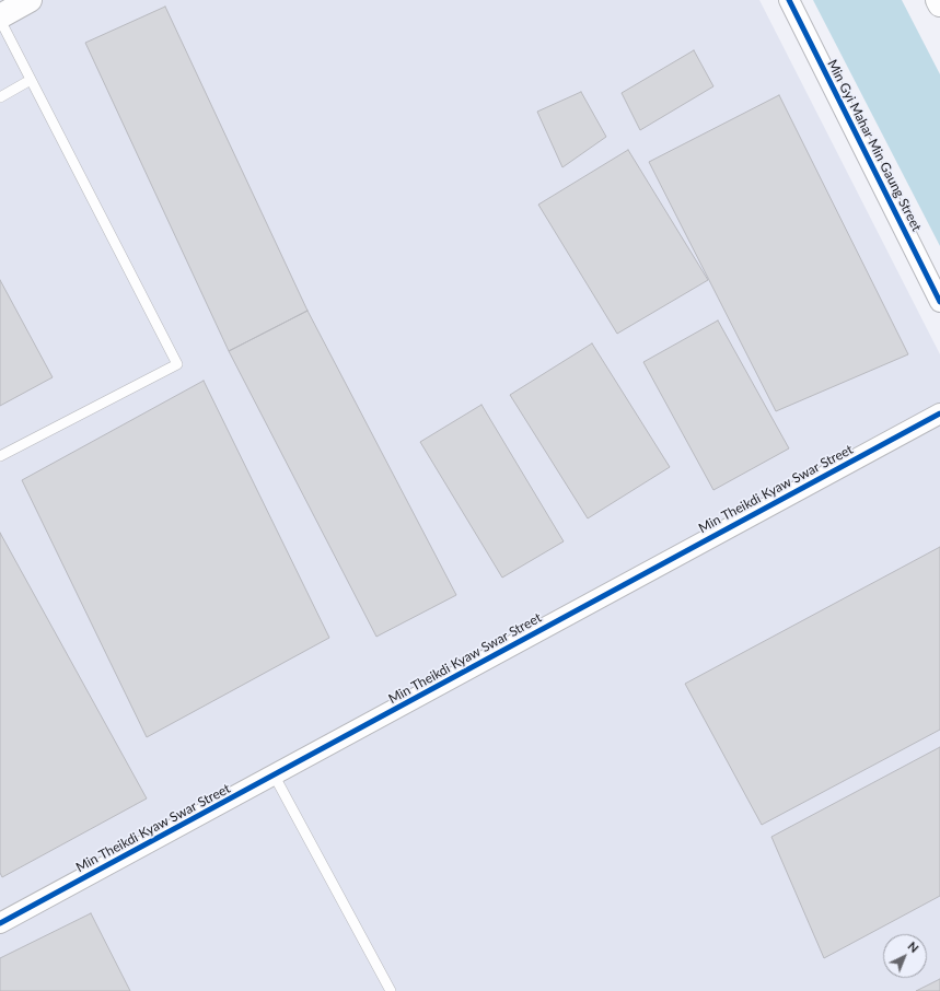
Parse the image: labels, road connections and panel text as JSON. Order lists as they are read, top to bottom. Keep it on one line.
{"streets":{"street":["Min Gyi Mahar Min Gaung Street","Min Theikdi Kyaw Swar Street"]},"north":"top right"}
